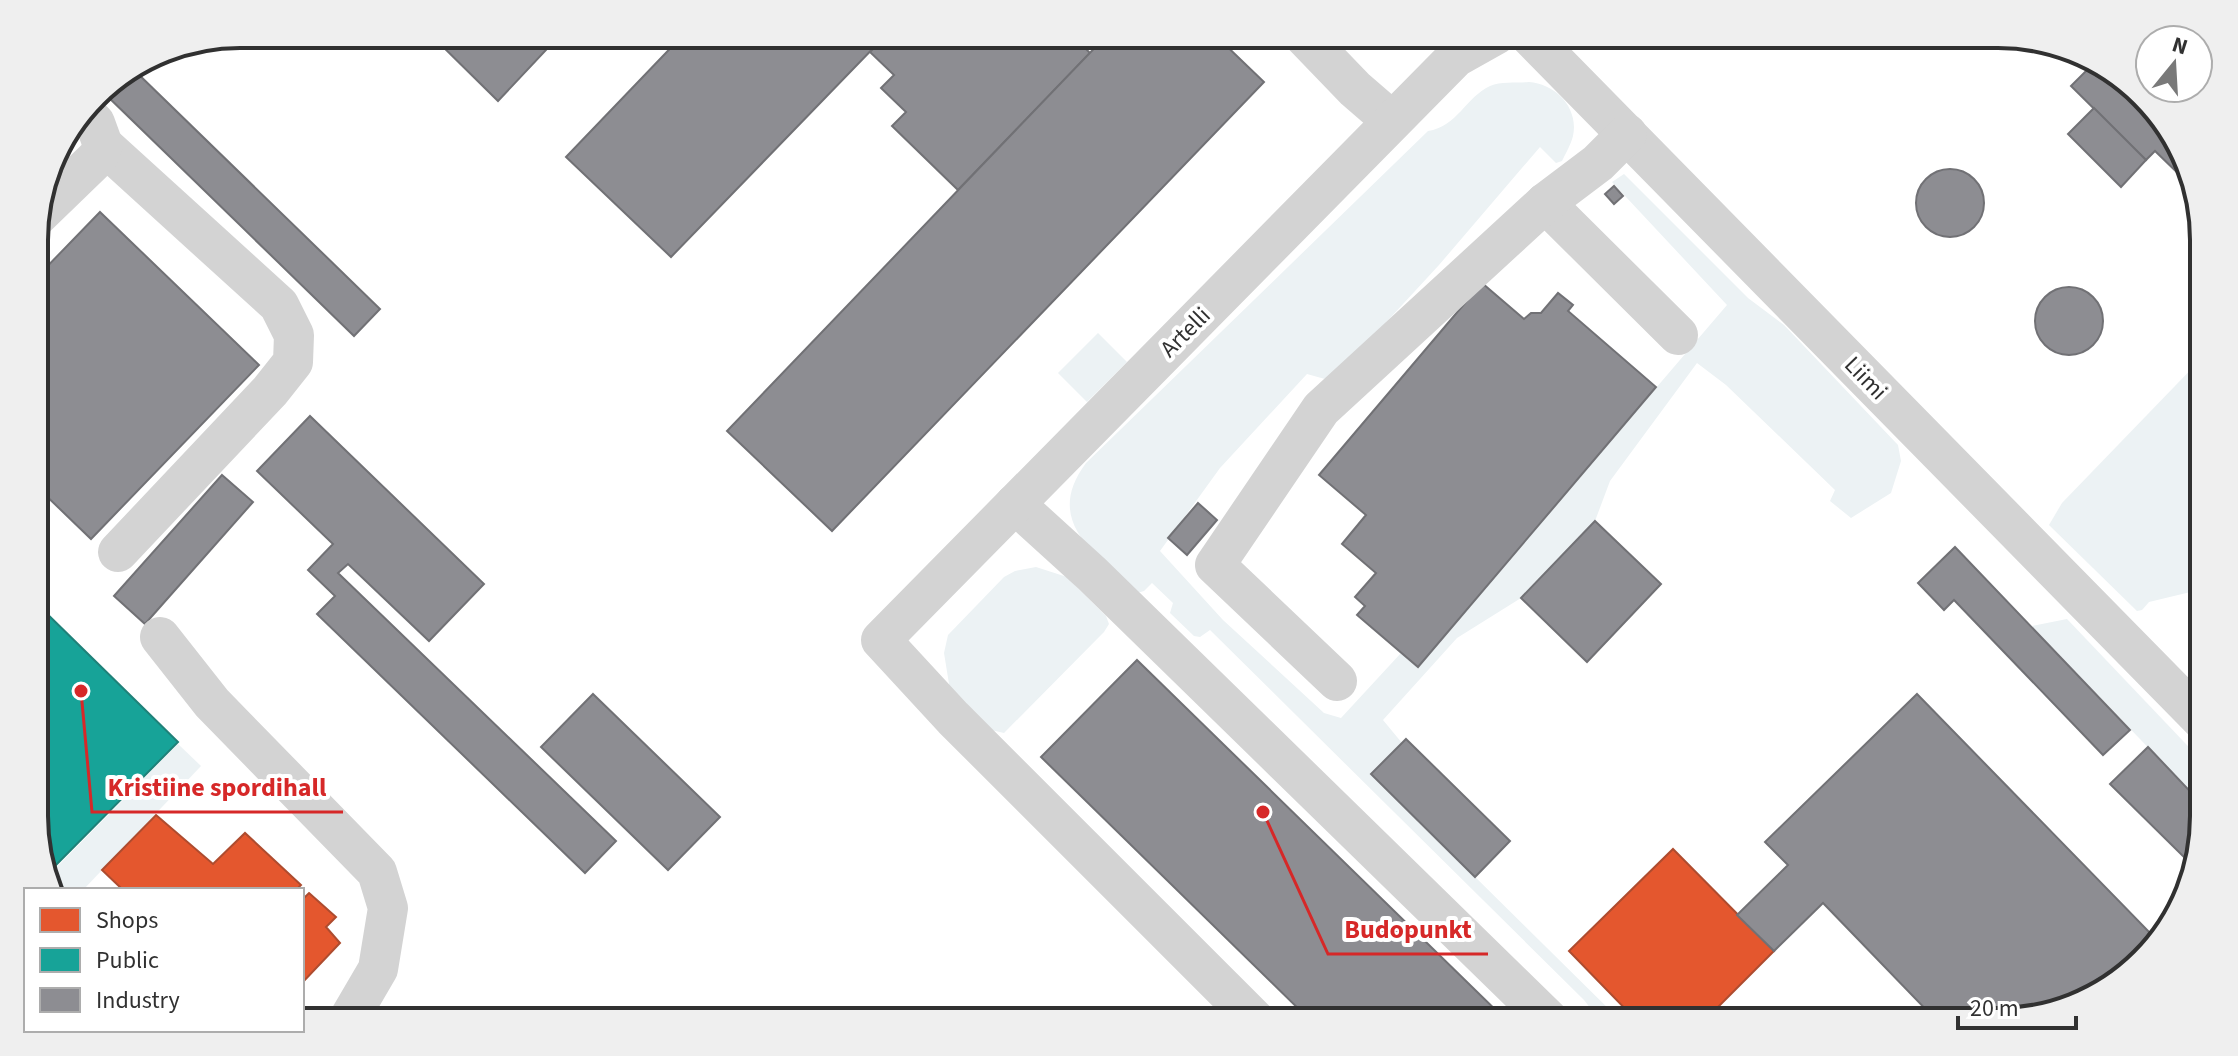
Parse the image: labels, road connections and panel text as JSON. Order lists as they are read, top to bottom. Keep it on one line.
{"streets":{"street":["Artelli","Liimi"]},"places":["Kristiine spordihall","Budopunkt"],"legend":["Shops","Public","Industry"],"scale_bar":"20 m","north":"top"}
